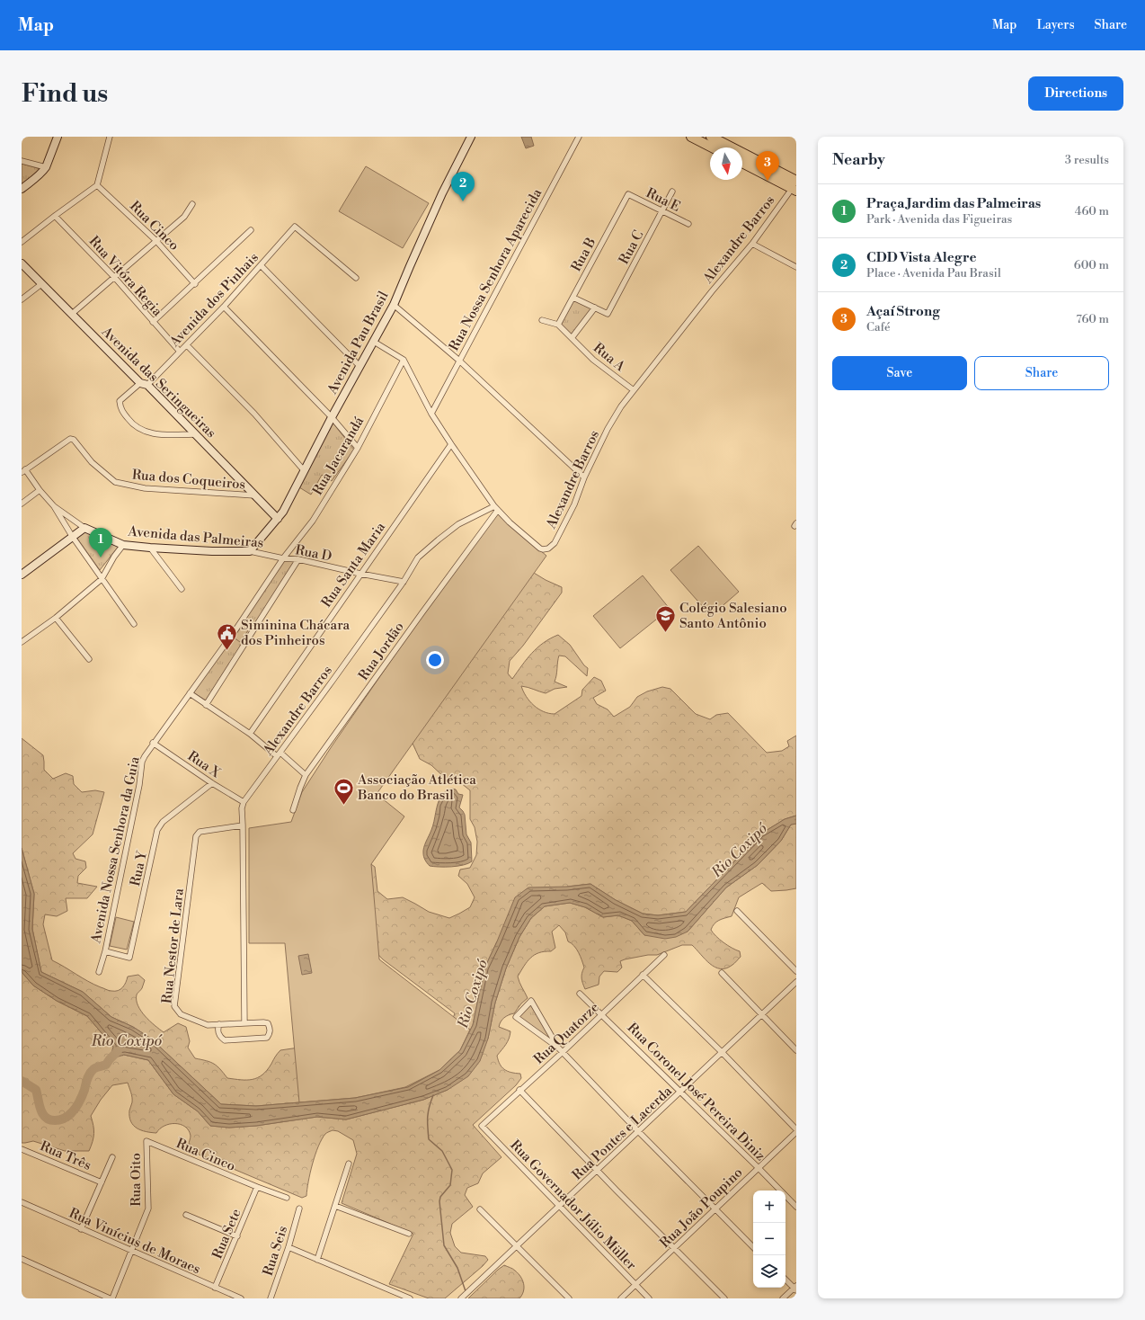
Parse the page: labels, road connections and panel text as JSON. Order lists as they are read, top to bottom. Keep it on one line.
{"streets":{"street":["Rua E","Rua Cinco","Alexandre Barros","Rua C","Rua B","Rua Nossa Senhora Aparecida","Rua Vitóra Regia","Avenida dos Pinhais","Avenida Pau Brasil","Rua A","Avenida das Seringueiras","Rua Jacarandá","Rua dos Coqueiros","Avenida das Palmeiras","Rua D","Rua Santa Maria","Rua Jordão","Rua X","Avenida Nossa Senhora da Guia","Rua Y","Rua Nestor de Lara","Rua Quatorze","Rua Coronel José Pereira Diniz","Rua Pontes e Lacerda","Rua Três","Rua Oito","Rua Governador Júlio Müller","Rua João Poupino","Rua Sete","Rua Vinícius de Moraes","Rua Seis"]},"crossings":[["Rua E","Rua C"],["Rua E","Rua B"],["Rua Cinco","Rua Oito"],["Rua Cinco","Rua Sete"],["Alexandre Barros","Rua A"],["Alexandre Barros","Rua D"],["Alexandre Barros","Rua Jordão"],["Alexandre Barros","Rua X"],["Rua B","Rua A"],["Rua Vitóra Regia","Avenida dos Pinhais"],["Avenida dos Pinhais","Avenida das Seringueiras"],["Avenida Pau Brasil","Avenida das Seringueiras"],["Avenida Pau Brasil","Avenida das Palmeiras"],["Avenida das Seringueiras","Rua dos Coqueiros"],["Rua Jacarandá","Avenida das Palmeiras"],["Rua Jacarandá","Rua D"],["Rua Jacarandá","Avenida Nossa Senhora da Guia"],["Rua dos Coqueiros","Avenida das Palmeiras"],["Avenida das Palmeiras","Rua D"],["Avenida das Palmeiras","Avenida Nossa Senhora da Guia"],["Rua D","Rua Santa Maria"],["Rua D","Avenida Nossa Senhora da Guia"],["Rua X","Avenida Nossa Senhora da Guia"],["Rua X","Rua Y"],["Avenida Nossa Senhora da Guia","Rua Y"],["Rua Quatorze","Rua Coronel José Pereira Diniz"],["Rua Quatorze","Rua Governador Júlio Müller"],["Rua Coronel José Pereira Diniz","Rua Pontes e Lacerda"],["Rua Coronel José Pereira Diniz","Rua João Poupino"],["Rua Pontes e Lacerda","Rua Governador Júlio Müller"],["Rua Oito","Rua Vinícius de Moraes"],["Rua Governador Júlio Müller","Rua João Poupino"],["Rua Sete","Rua Vinícius de Moraes"]],"water":["Rio Coxipó"],"places":{"school or university":["Colégio Salesiano Santo Antônio"],"public building":["Siminina Chácara dos Pinheiros"],"sports":["Associação Atlética Banco do Brasil"]},"north":"bottom","page":{"header":"Map","nav":["Map","Layers","Share"],"buttons":["Directions",["Save","Share"]],"title":"Find us","heading":["Nearby","3 results"],"pins":["3","2","1"],"list":[{"mark":"1","name":"Praça Jardim das Palmeiras","note":"Park · Avenida das Figueiras","value":"460 m"},{"mark":"2","name":"CDD Vista Alegre","note":"Place · Avenida Pau Brasil","value":"600 m"},{"mark":"3","name":"Açaí Strong","note":"Café","value":"760 m"}],"map_buttons":["+","−"]}}
